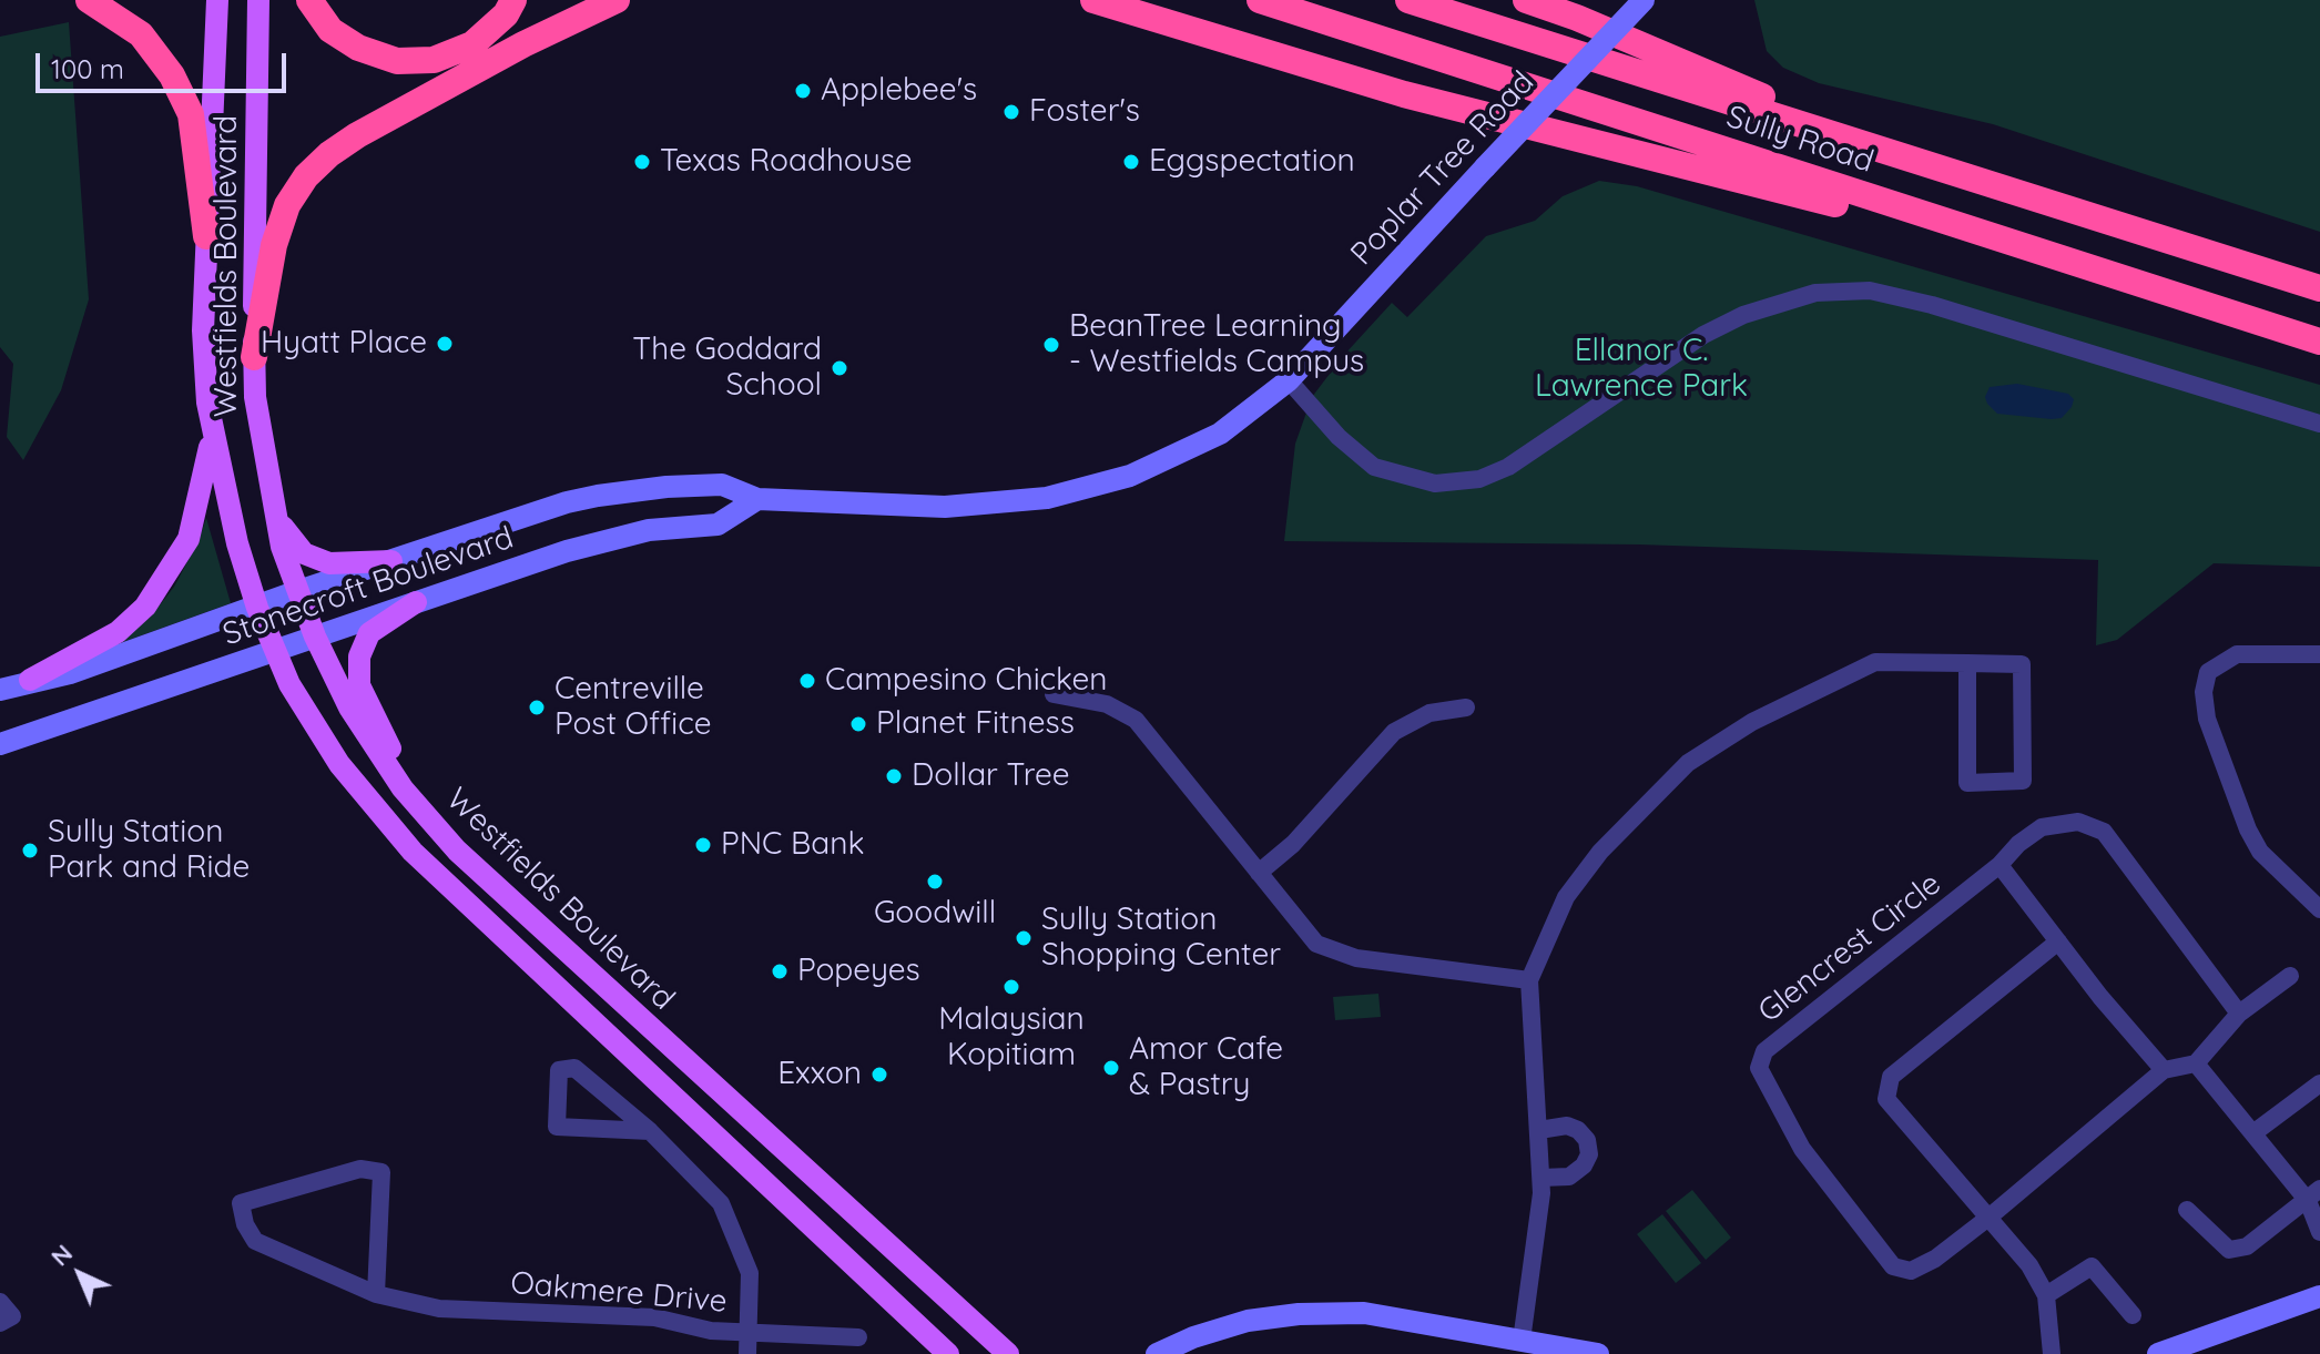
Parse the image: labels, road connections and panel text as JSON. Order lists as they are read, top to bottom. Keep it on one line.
{"streets":{"highway":["Sully Road"],"main road":["Poplar Tree Road","Westfields Boulevard","Stonecroft Boulevard"],"street":["Glencrest Circle","Oakmere Drive"]},"crossings":[["Poplar Tree Road","Stonecroft Boulevard"],["Westfields Boulevard","Stonecroft Boulevard"]],"parks":["Ellanor C. Lawrence Park"],"places":["Applebee's","Foster's","Texas Roadhouse","Eggspectation","Hyatt Place","BeanTree Learning - Westfields Campus","The Goddard School","Campesino Chicken","Centreville Post Office","Planet Fitness","Dollar Tree","PNC Bank","Sully Station Park and Ride","Goodwill","Sully Station Shopping Center","Popeyes","Malaysian Kopitiam","Amor Cafe & Pastry","Exxon"],"scale_bar":"100 m","north":"top left"}
